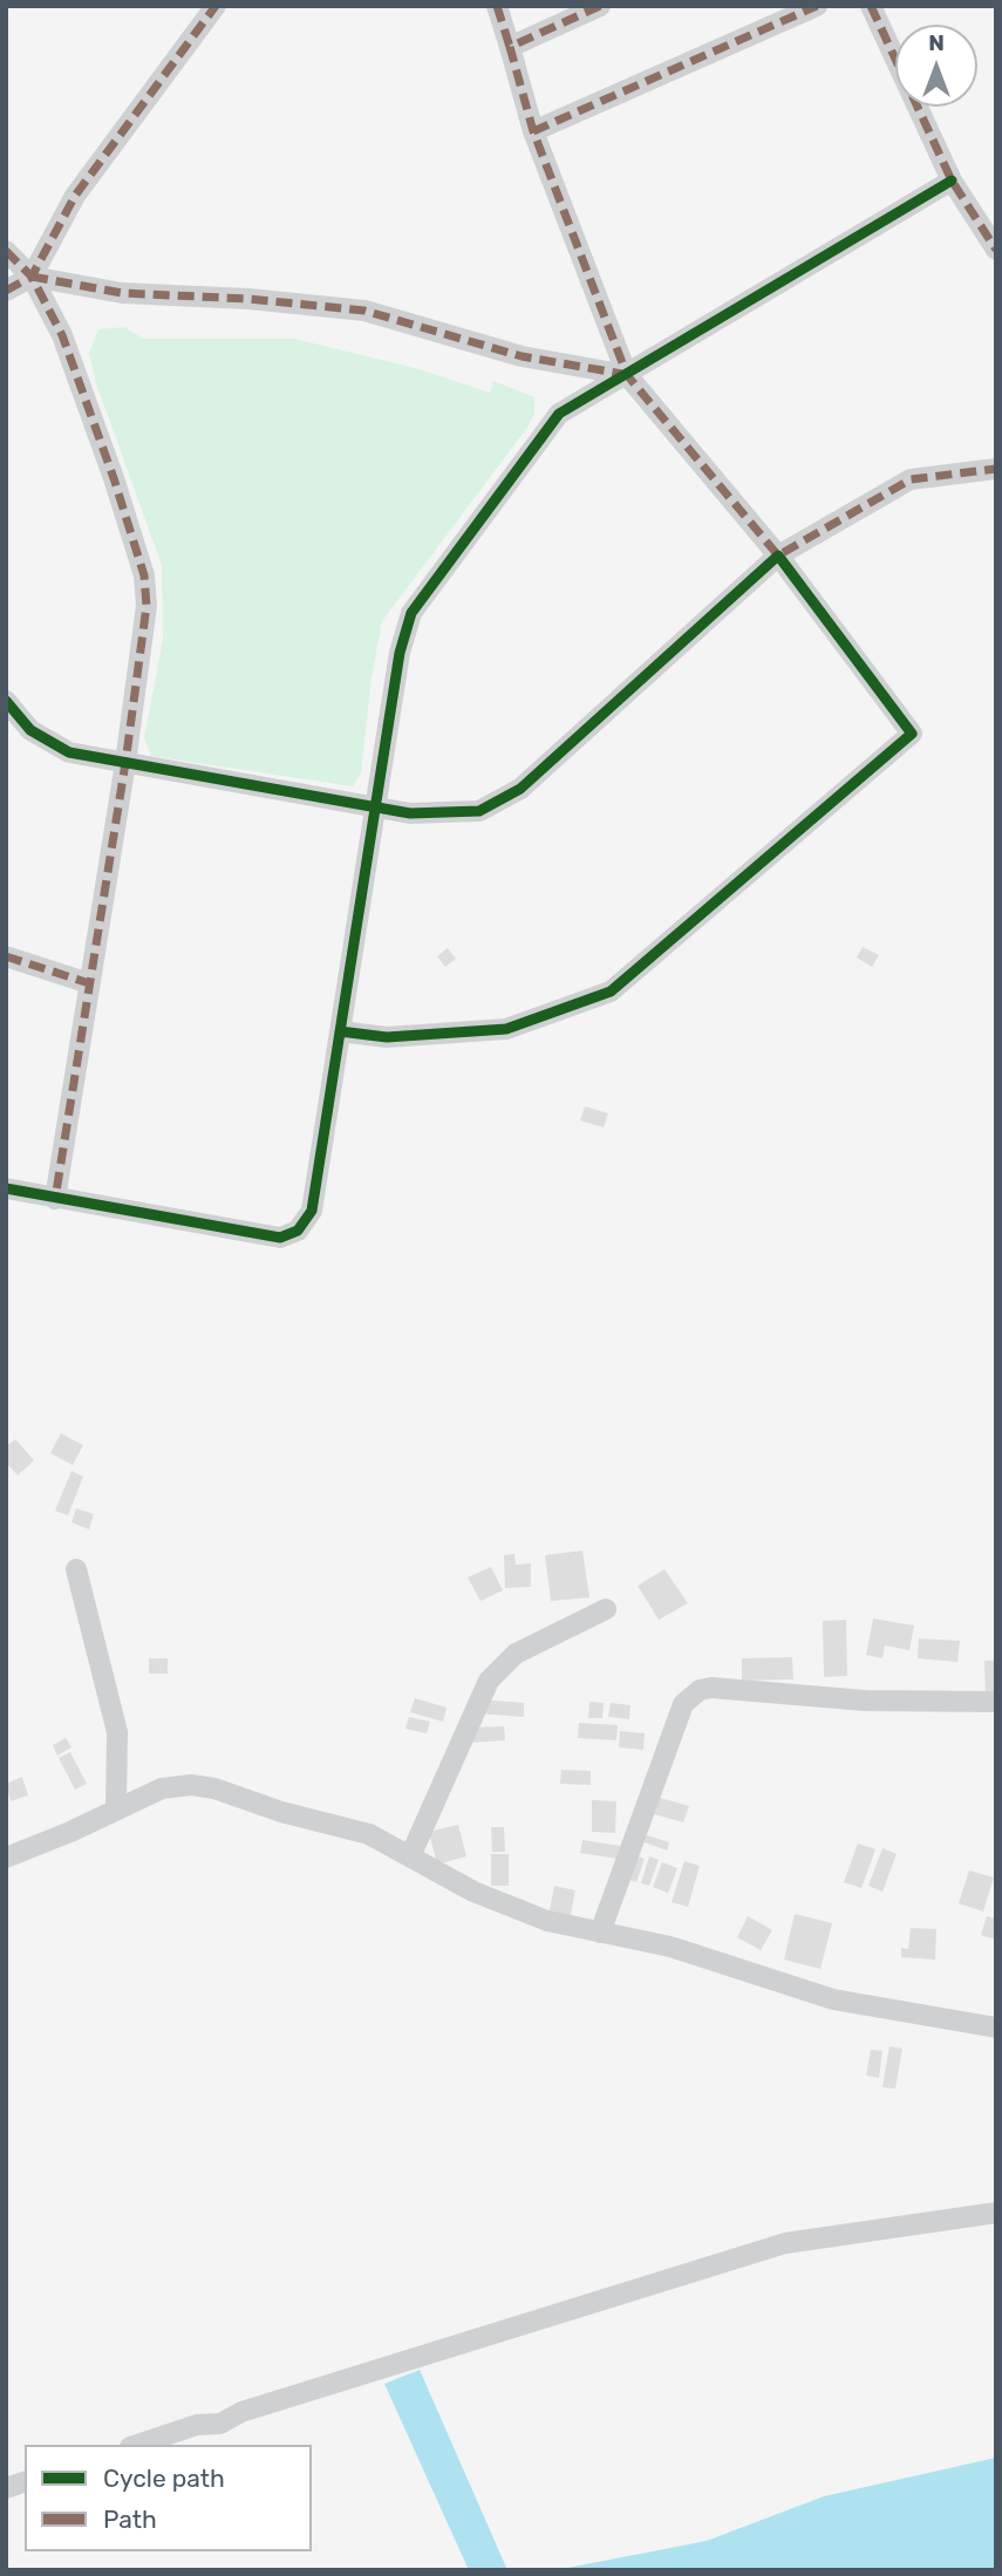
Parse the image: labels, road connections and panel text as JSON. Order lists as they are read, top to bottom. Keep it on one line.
{"legend":["Cycle path","Path"],"north":"top"}
